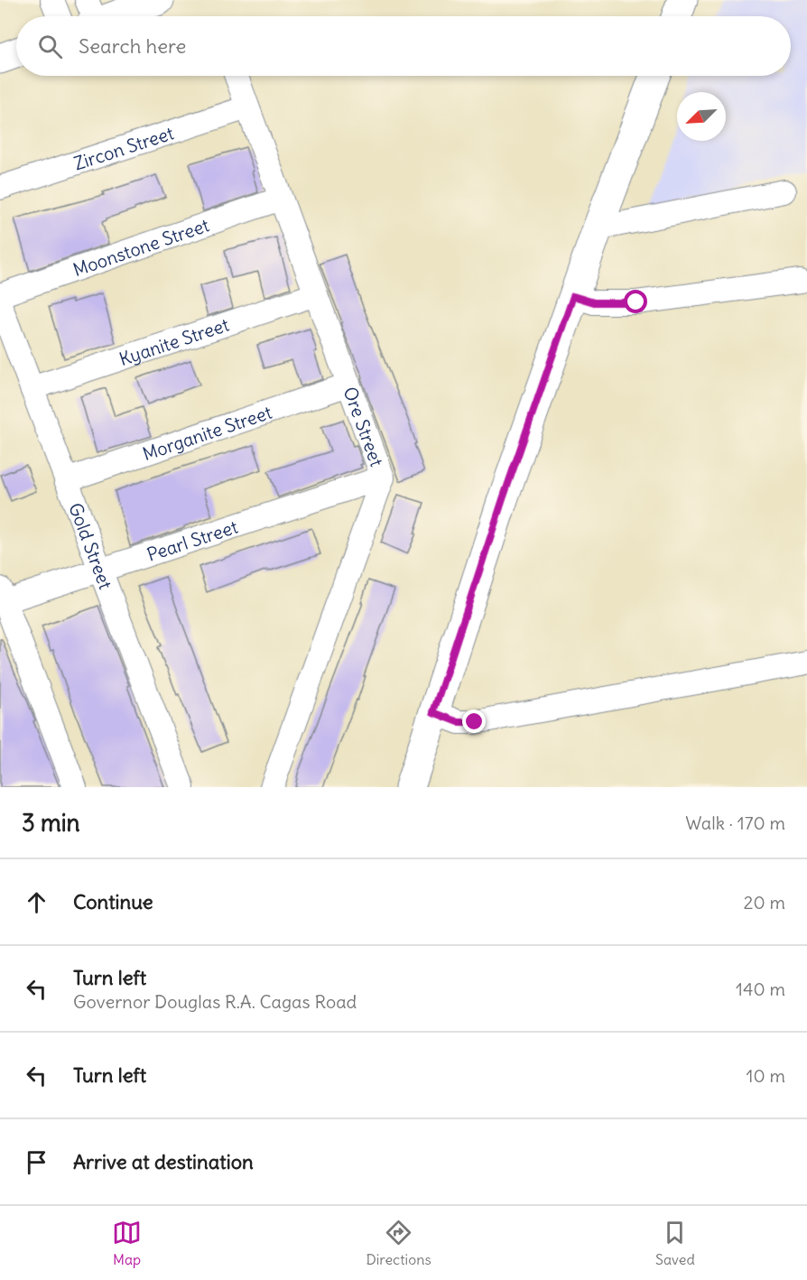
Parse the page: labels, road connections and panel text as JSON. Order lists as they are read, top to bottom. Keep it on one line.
{"streets":{"street":["Zircon Street","Moonstone Street","Kyanite Street","Ore Street","Morganite Street","Pearl Street","Gold Street"]},"crossings":[["Zircon Street","Ore Street"],["Moonstone Street","Ore Street"],["Kyanite Street","Ore Street"],["Kyanite Street","Gold Street"],["Ore Street","Morganite Street"],["Ore Street","Pearl Street"],["Morganite Street","Gold Street"],["Pearl Street","Gold Street"]],"north":"bottom left","page":{"search":"Search here","heading":["3 min","Walk · 170 m"],"list":[["Continue","20 m"],["Turn left","Governor Douglas R.A. Cagas Road","140 m"],["Turn left","10 m"],"Arrive at destination"],"nav":["Map","Directions","Saved"]}}
